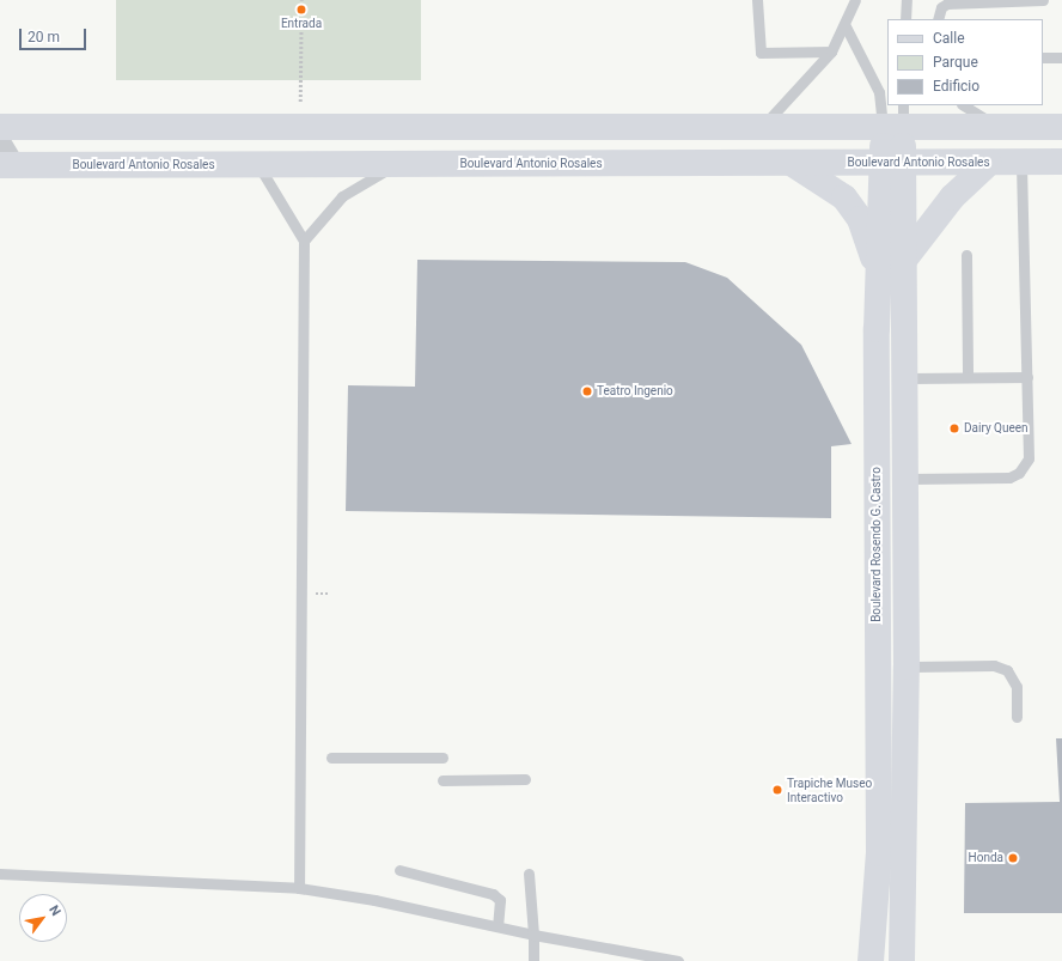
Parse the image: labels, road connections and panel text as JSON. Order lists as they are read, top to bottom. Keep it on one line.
{"streets":{"main road":["Boulevard Antonio Rosales","Boulevard Rosendo G. Castro"]},"crossings":[["Boulevard Antonio Rosales","Boulevard Rosendo G. Castro"]],"places":["Entrada","Teatro Ingenio","Dairy Queen","Trapiche Museo Interactivo","Honda"],"legend":["Calle","Parque","Edificio"],"scale_bar":"20 m","north":"top right"}
